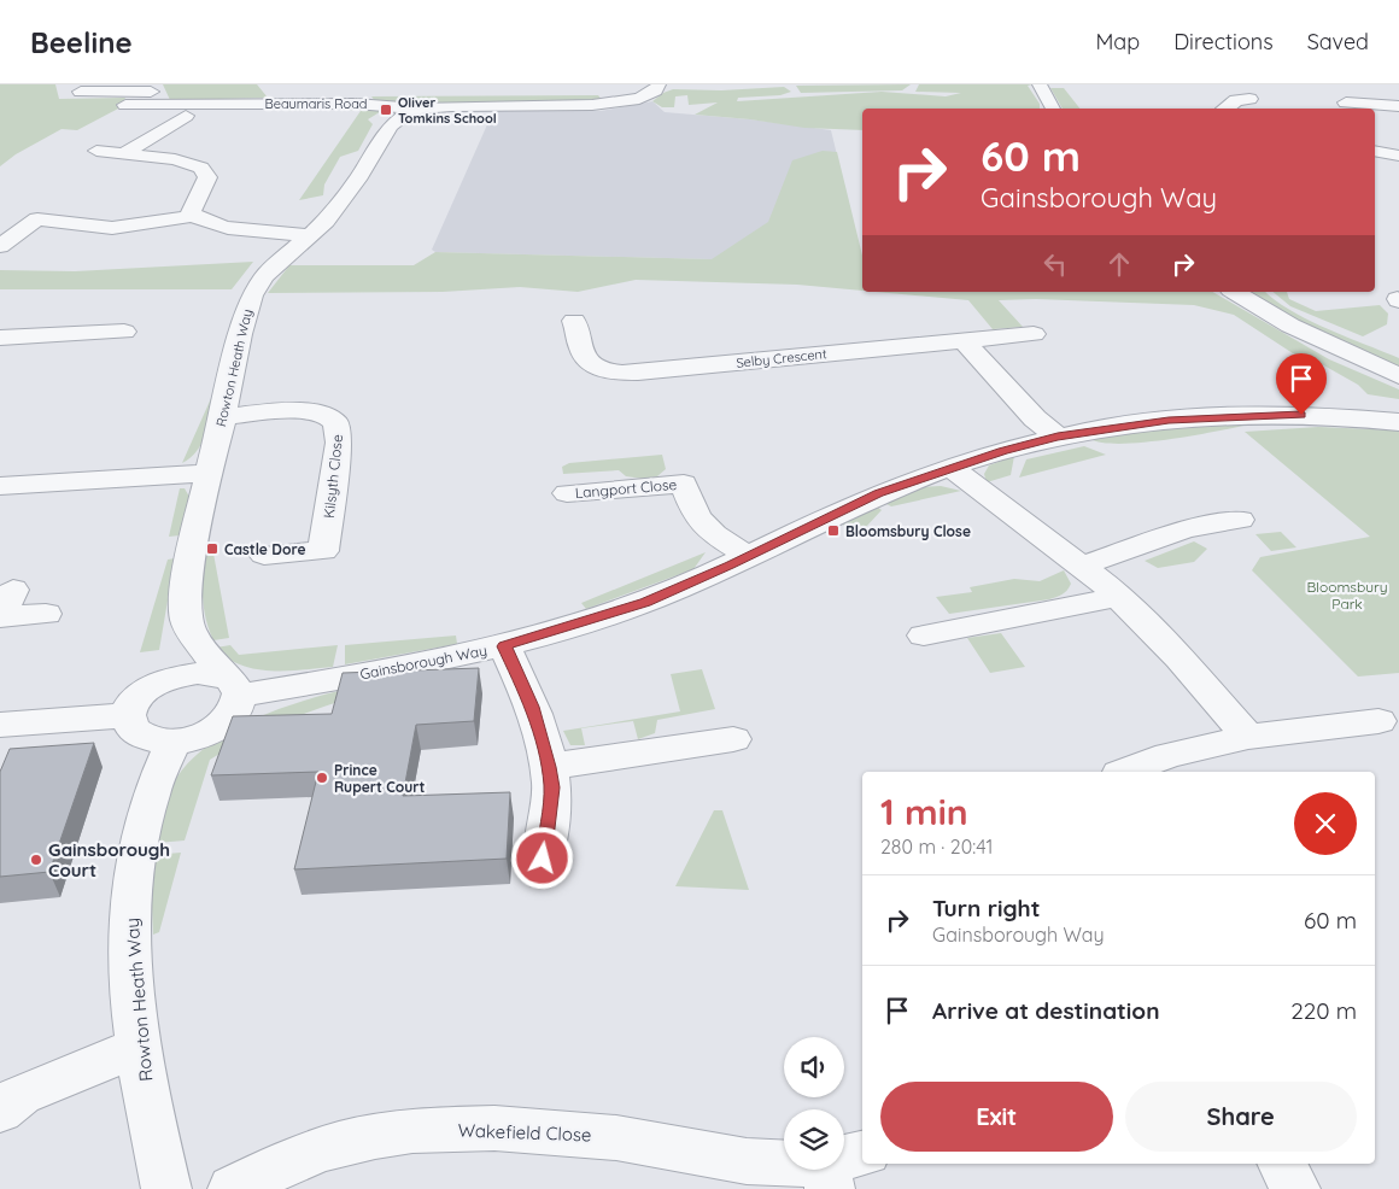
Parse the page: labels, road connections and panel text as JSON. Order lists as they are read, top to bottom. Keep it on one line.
{"streets":{"street":["Beaumaris Road","Selby Crescent","Rowton Heath Way","Kilsyth Close","Langport Close","Gainsborough Way","Wakefield Close"]},"crossings":[["Beaumaris Road","Rowton Heath Way"],["Rowton Heath Way","Kilsyth Close"],["Rowton Heath Way","Gainsborough Way"],["Langport Close","Gainsborough Way"]],"parks":["Bloomsbury Park"],"places":{"transit":["Oliver Tomkins School","Bloomsbury Close","Castle Dore"],"other":["Prince Rupert Court","Gainsborough Court"]},"page":{"header":"Beeline","nav":["Map","Directions","Saved"],"turn":["60 m","Gainsborough Way"],"heading":["1 min","280 m · 20:41"],"list":[{"name":"Turn right","note":"Gainsborough Way","value":"60 m"},{"name":"Arrive at destination","value":"220 m"}],"buttons":["Exit","Share"]}}
